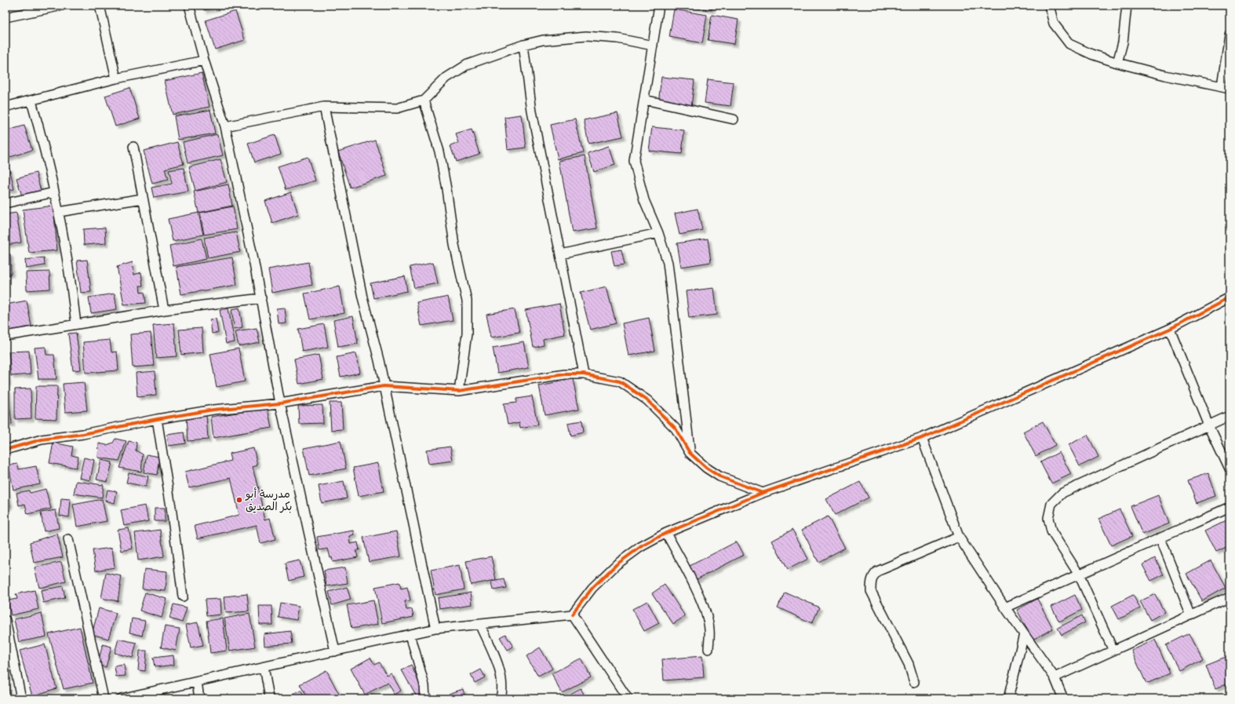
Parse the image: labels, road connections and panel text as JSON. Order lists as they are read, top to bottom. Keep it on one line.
{"places":["مدرسة أبو بكر الصديق"]}
